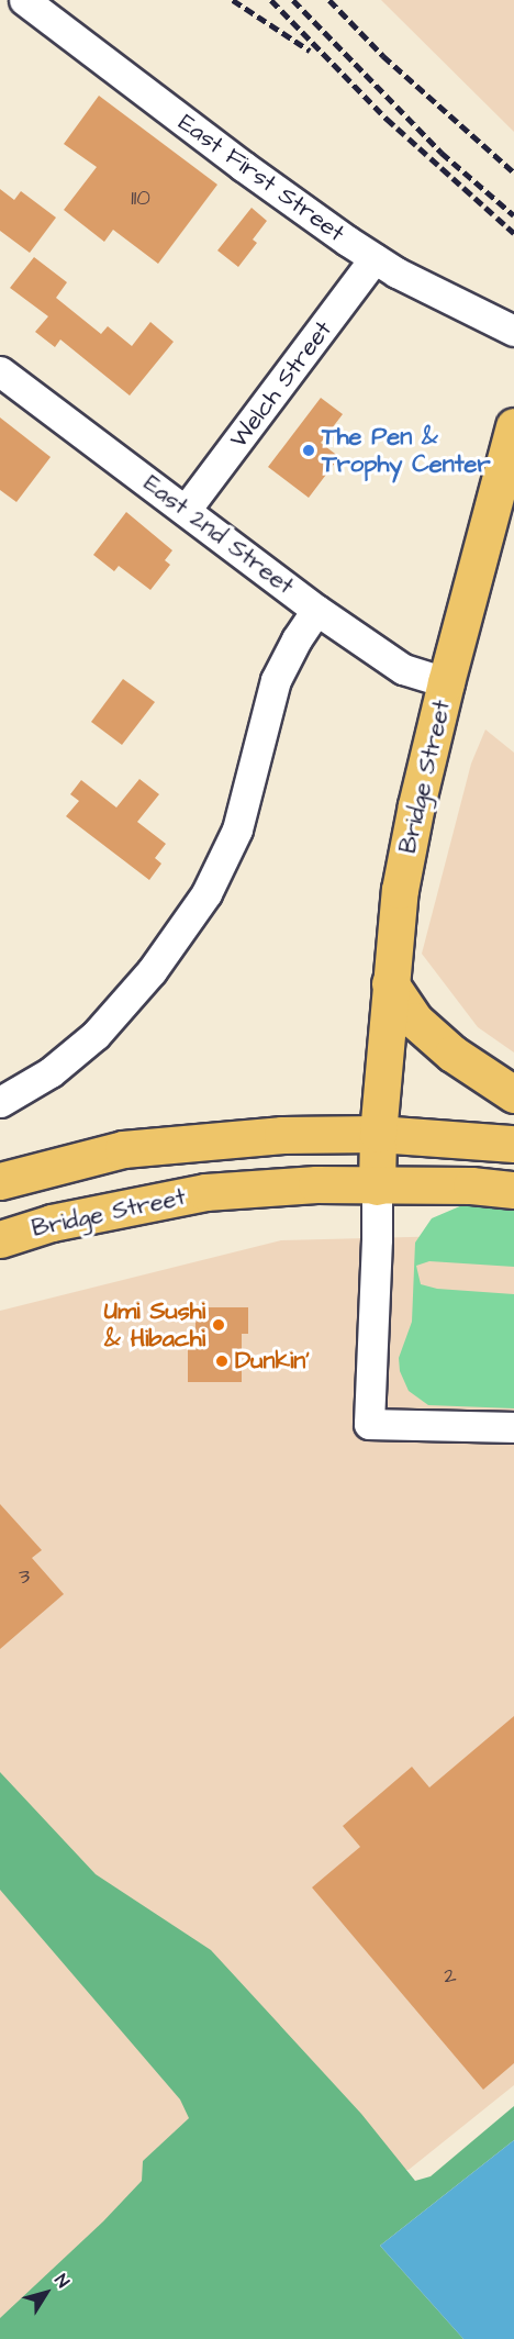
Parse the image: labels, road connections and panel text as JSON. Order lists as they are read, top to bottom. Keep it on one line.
{"streets":{"main road":["Bridge Street"],"street":["East First Street","Welch Street","East 2nd Street"]},"crossings":[["East First Street","Welch Street"],["Welch Street","East 2nd Street"],["East 2nd Street","Bridge Street"]],"places":["The Pen & Trophy Center","Umi Sushi & Hibachi","Dunkin'"],"house_numbers":["110","3","2"],"north":"top right"}
